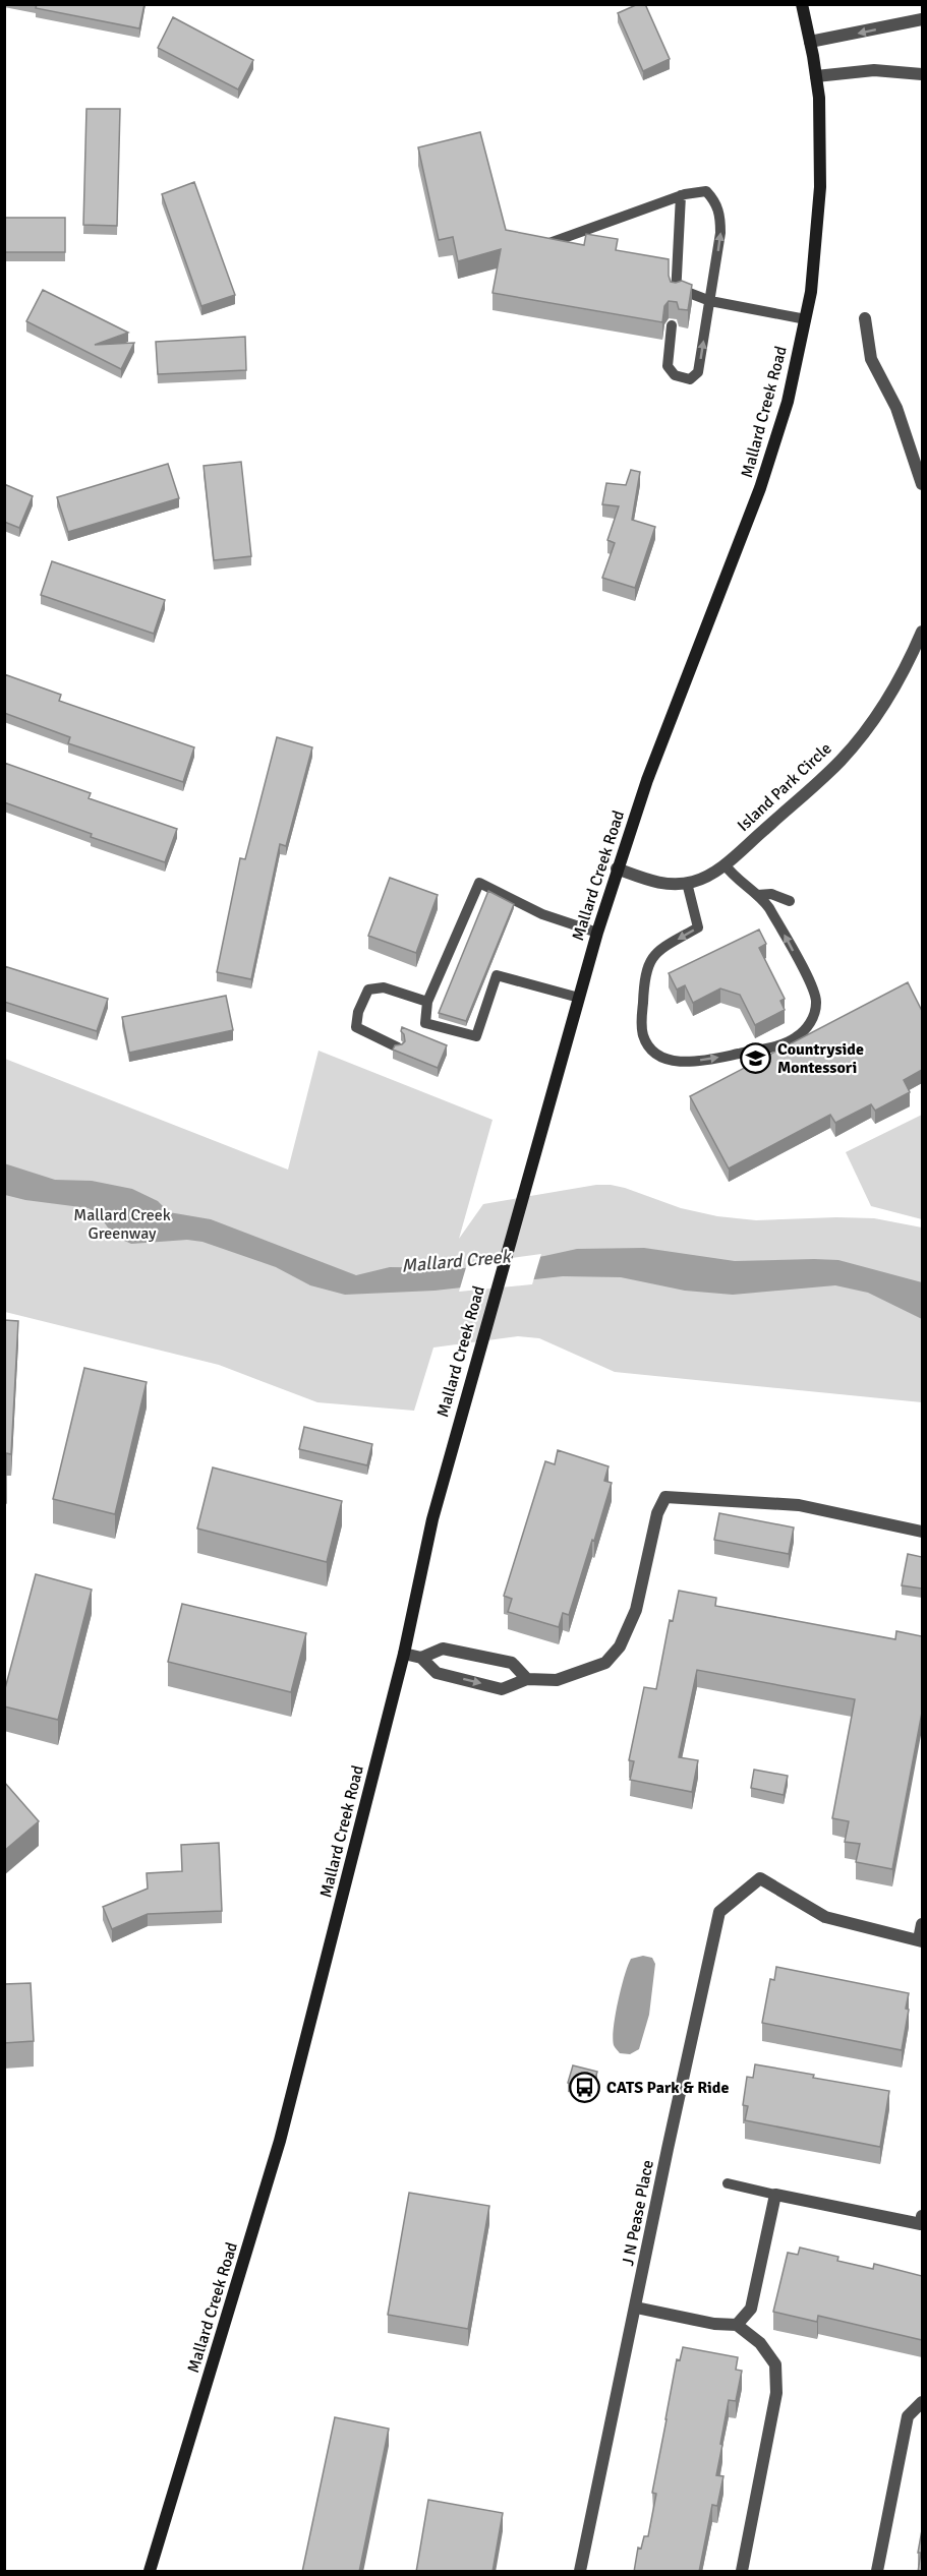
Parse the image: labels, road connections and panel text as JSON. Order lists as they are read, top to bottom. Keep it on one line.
{"streets":{"main road":["Mallard Creek Road"],"street":["Island Park Circle","J N Pease Place"]},"crossings":[["Mallard Creek Road","Island Park Circle"]],"water":["Mallard Creek"],"parks":["Mallard Creek Greenway"],"places":{"school or university":["Countryside Montessori"],"bus stop":["CATS Park & Ride"]}}
